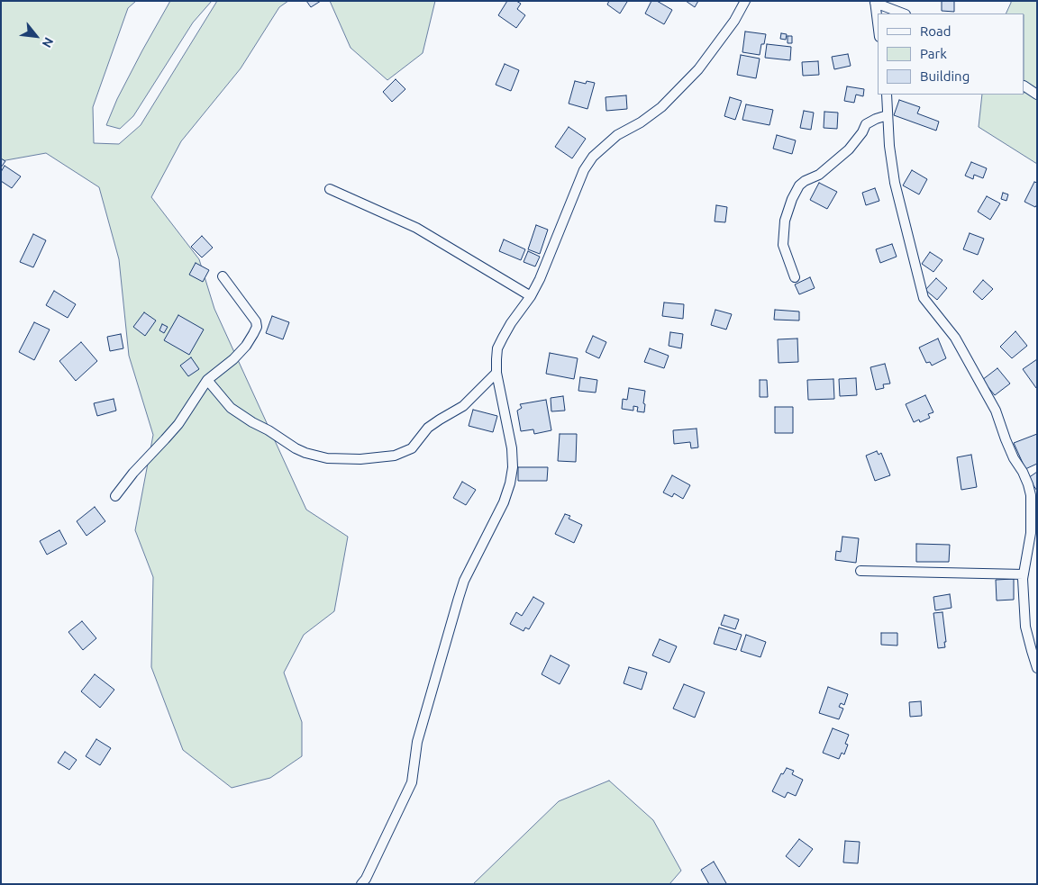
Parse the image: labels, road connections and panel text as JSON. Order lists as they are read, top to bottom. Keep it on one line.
{"legend":["Road","Park","Building"],"north":"bottom right"}
